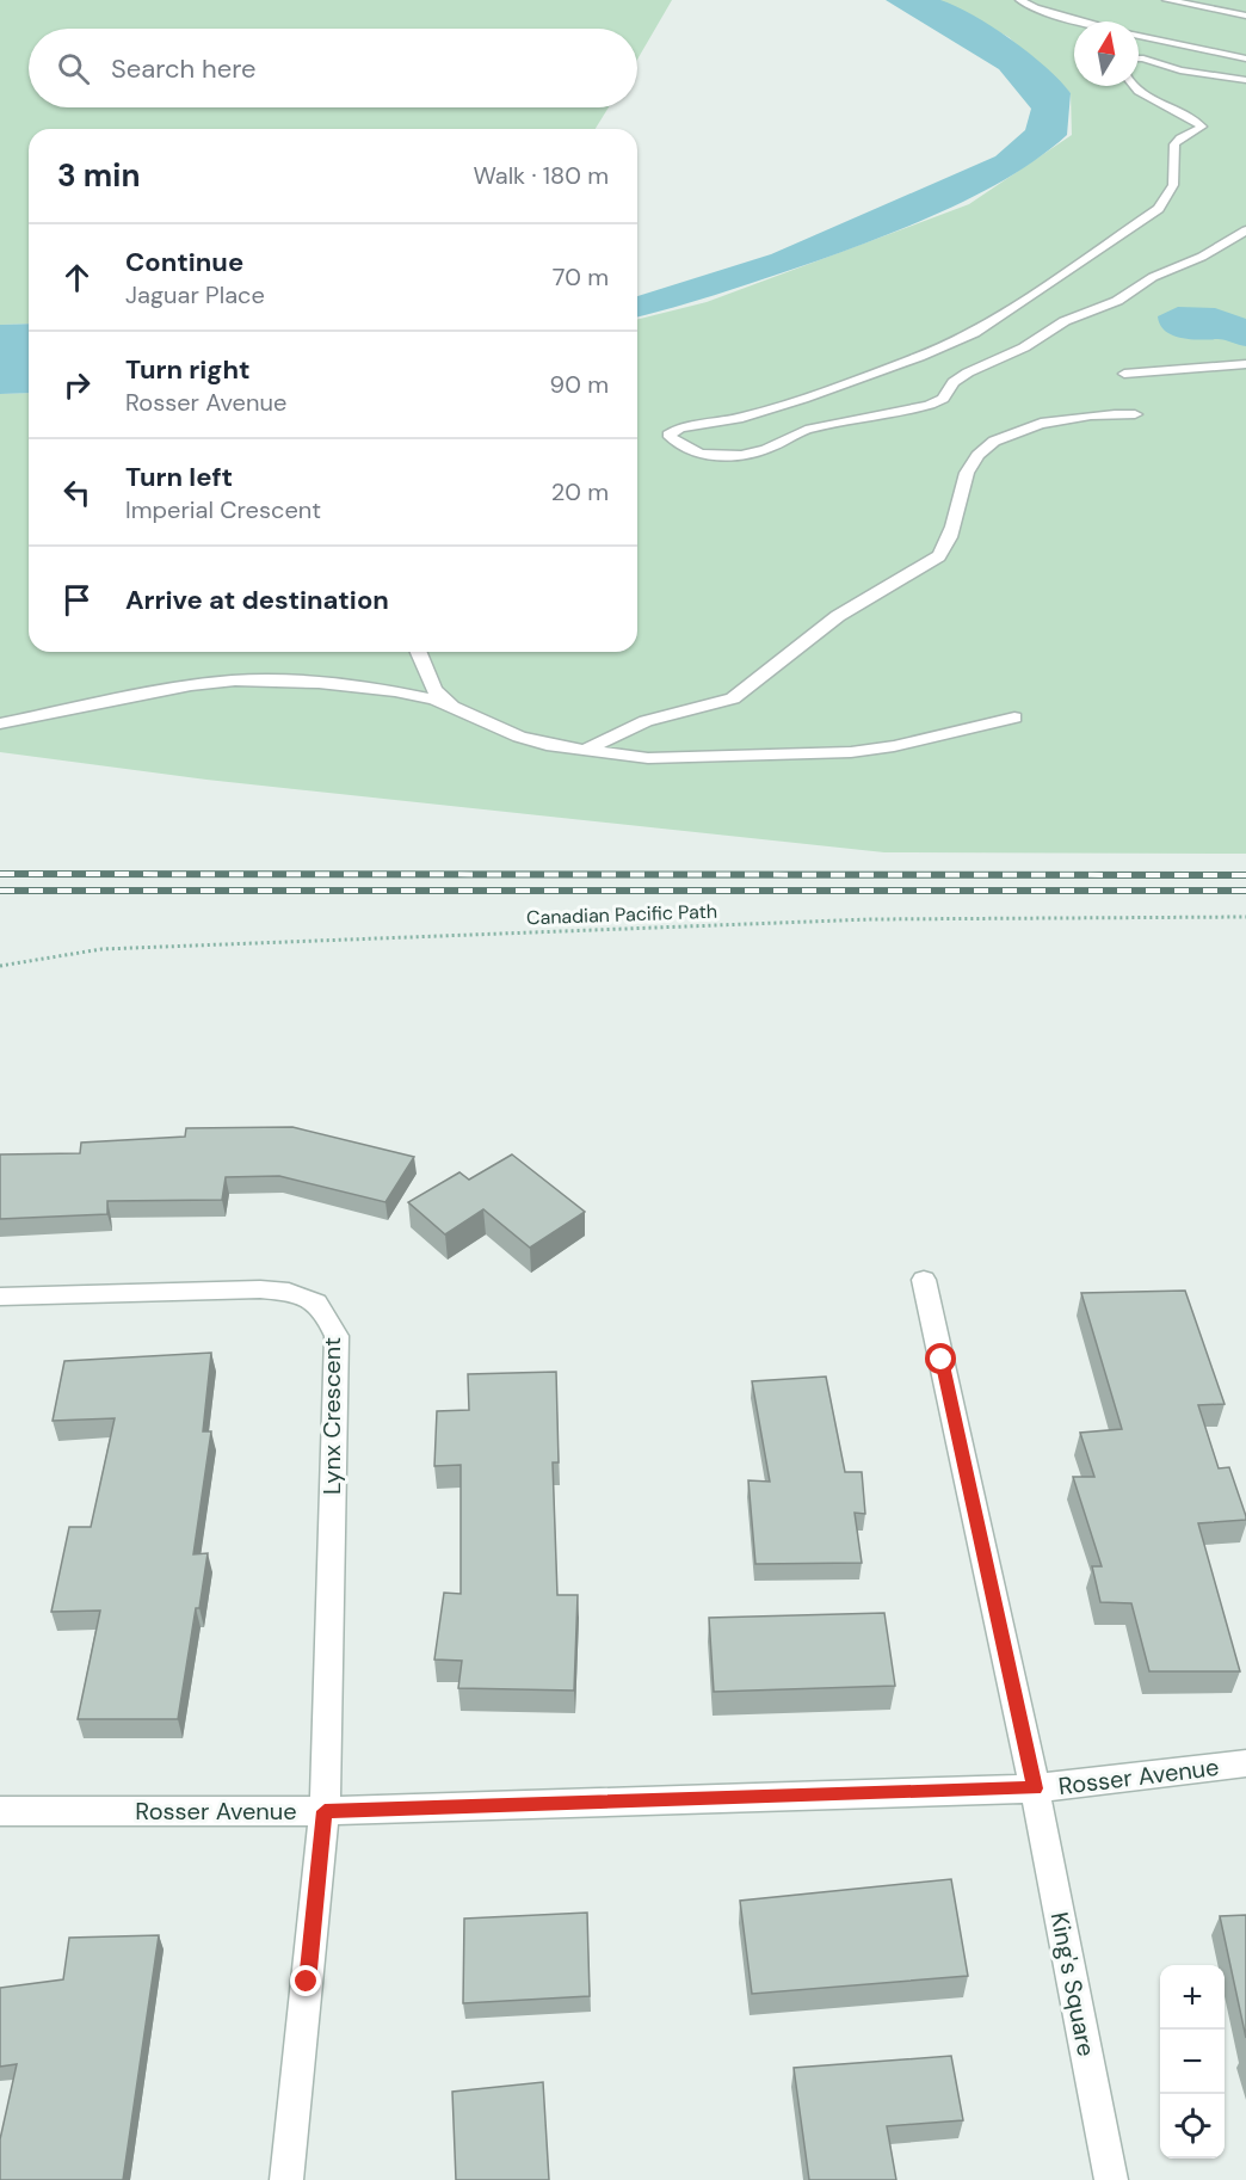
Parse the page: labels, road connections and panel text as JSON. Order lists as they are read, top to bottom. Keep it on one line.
{"streets":{"street":["Lynx Crescent","Rosser Avenue","King's Square"],"path":["Canadian Pacific Path"]},"crossings":[["Lynx Crescent","Rosser Avenue"],["Rosser Avenue","King's Square"]],"north":"top","page":{"search":"Search here","heading":["3 min","Walk · 180 m"],"list":[["Continue","Jaguar Place","70 m"],["Turn right","Rosser Avenue","90 m"],["Turn left","Imperial Crescent","20 m"],"Arrive at destination"],"map_buttons":["+","−"]}}
